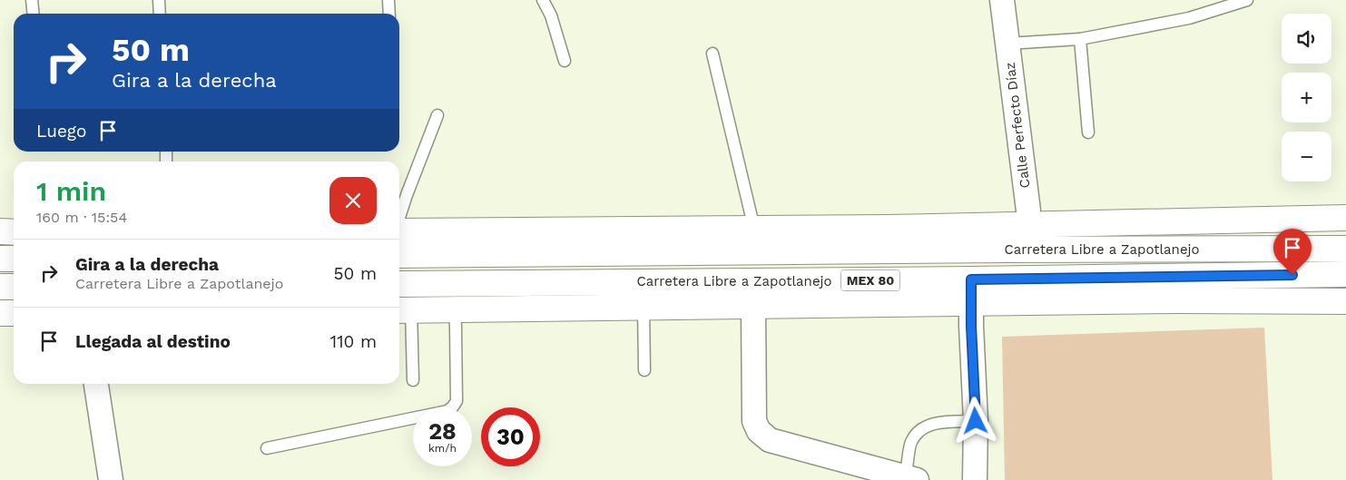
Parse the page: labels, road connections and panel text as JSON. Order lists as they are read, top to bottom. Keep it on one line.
{"streets":{"main road":["Carretera Libre a Zapotlanejo","MEX 80"],"street":["Calle Perfecto Díaz"]},"crossings":[["Calle Perfecto Díaz","Carretera Libre a Zapotlanejo"]],"page":{"map_buttons":["+","−"],"turn":["50 m","Gira a la derecha"],"then":"Luego","heading":["1 min","160 m · 15:54"],"list":[{"name":"Gira a la derecha","note":"Carretera Libre a Zapotlanejo","value":"50 m"},{"name":"Llegada al destino","value":"110 m"}],"speed":"28 km/h","limit":"30"}}
